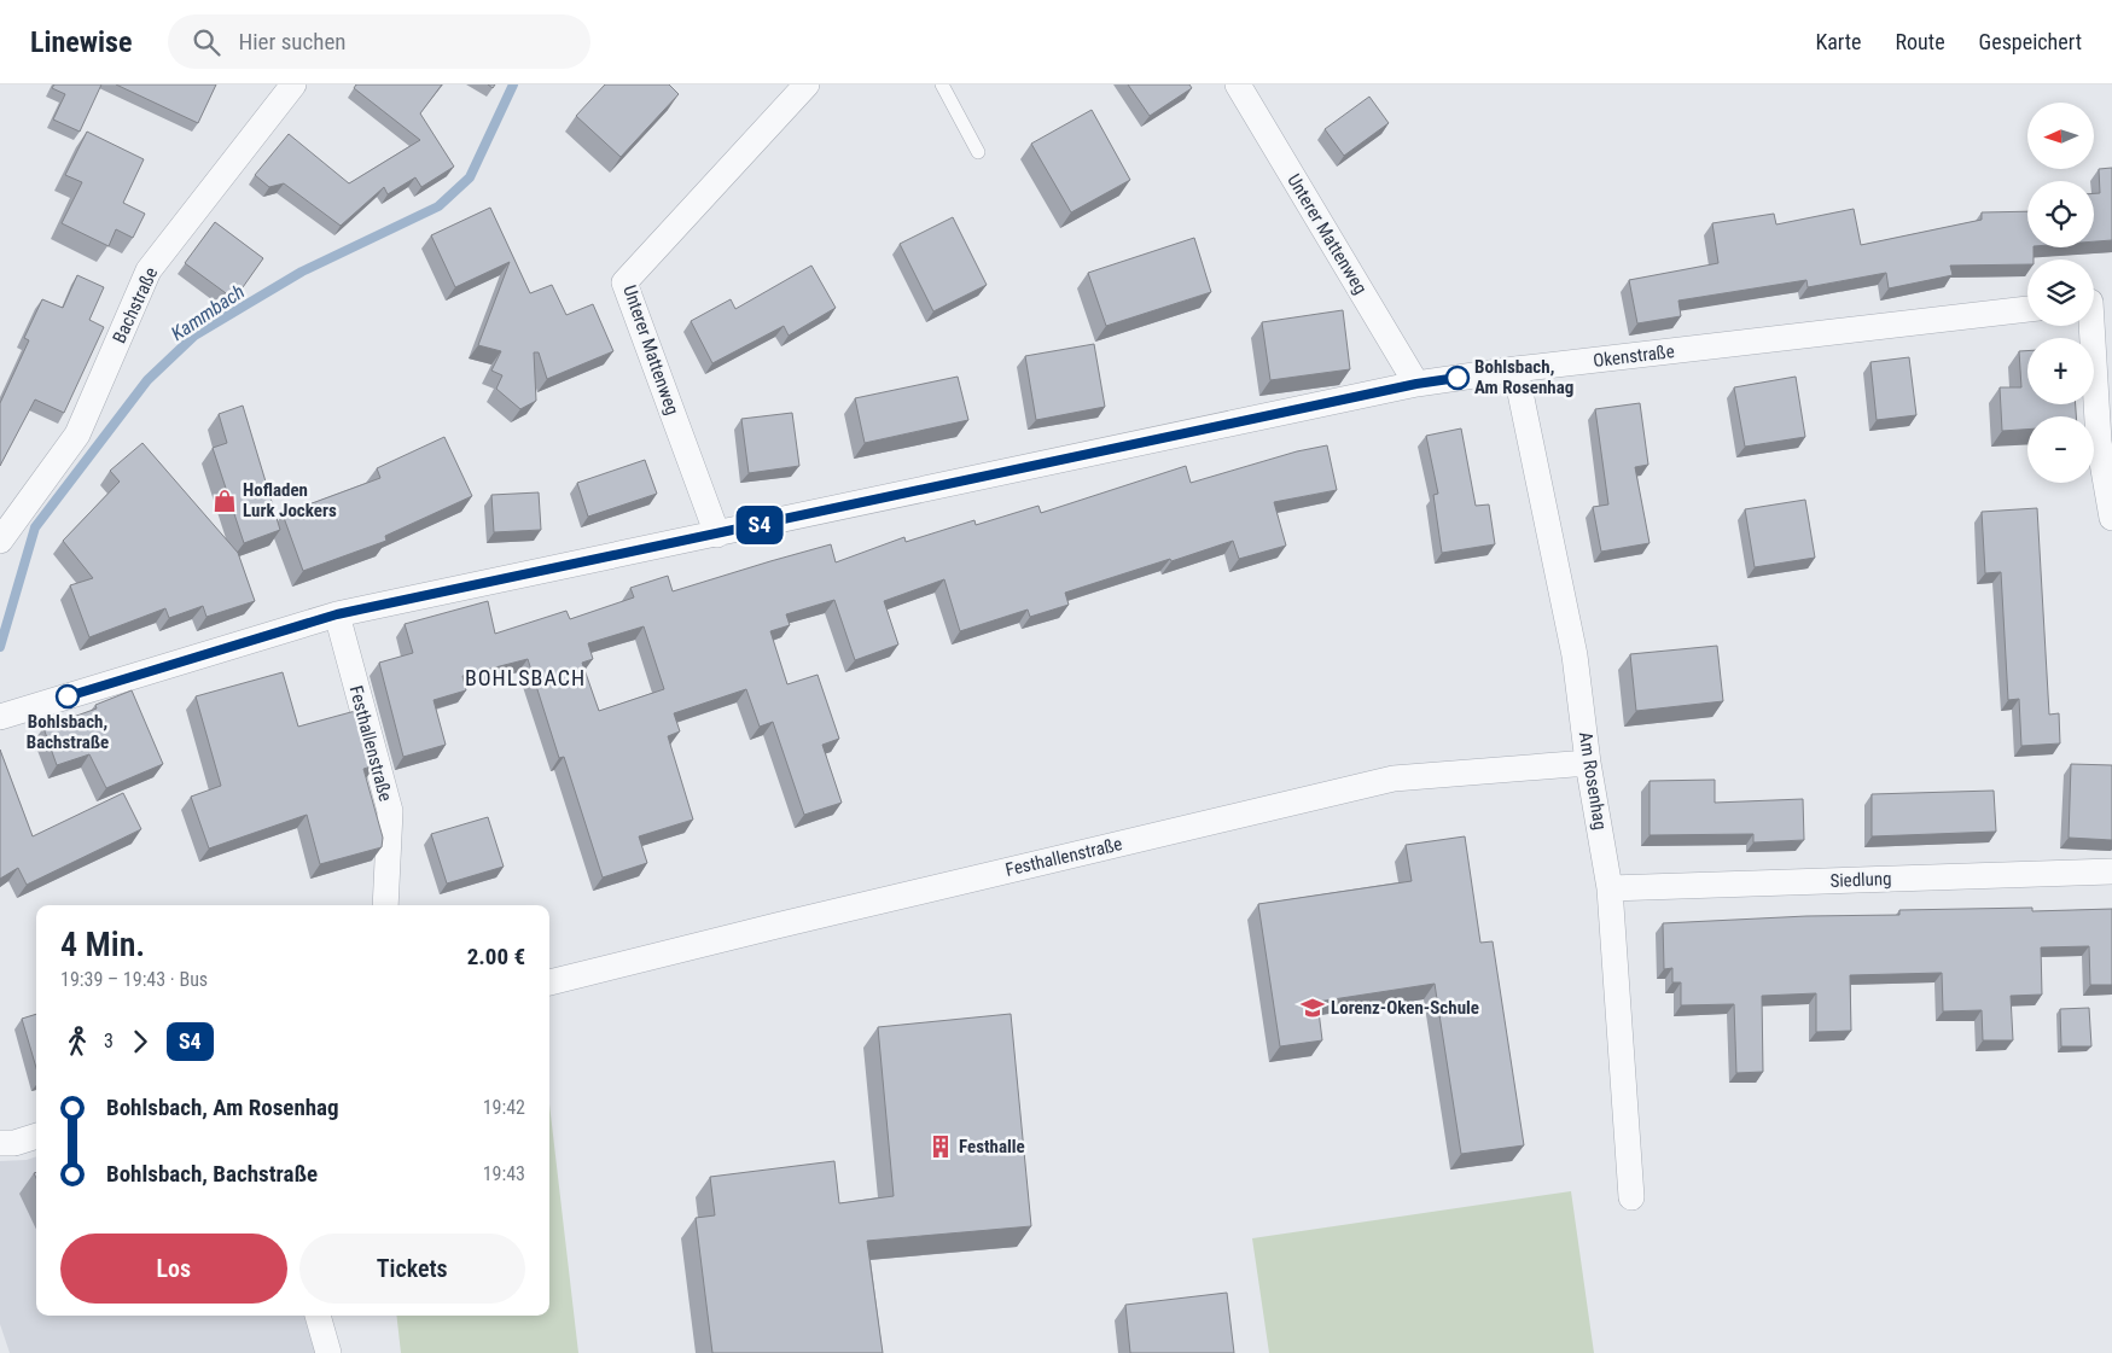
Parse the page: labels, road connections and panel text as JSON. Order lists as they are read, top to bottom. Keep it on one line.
{"streets":{"street":["Unterer Mattenweg","Bachstraße","Okenstraße","Festhallenstraße","Am Rosenhag","Siedlung"]},"crossings":[["Unterer Mattenweg","Okenstraße"],["Okenstraße","Festhallenstraße"],["Okenstraße","Am Rosenhag"],["Festhallenstraße","Am Rosenhag"],["Am Rosenhag","Siedlung"]],"districts":["BOHLSBACH"],"water":["Kammbach"],"places":{"other":["Bohlsbach, Am Rosenhag","Bohlsbach, Bachstraße"],"shop":["Hofladen Lurk Jockers"],"school or university":["Lorenz-Oken-Schule"],"building":["Festhalle"]},"lines":["bus line S4"],"north":"left","page":{"header":"Linewise","search":"Hier suchen","nav":["Karte","Route","Gespeichert"],"on_map":"S4","map_buttons":["+","−"],"heading":["4 Min.","19:39 – 19:43 · Bus","2.00 €"],"legs":["3","S4"],"list":[{"name":"Bohlsbach, Am Rosenhag","value":"19:42"},{"name":"Bohlsbach, Bachstraße","value":"19:43"}],"buttons":["Los","Tickets"]}}
